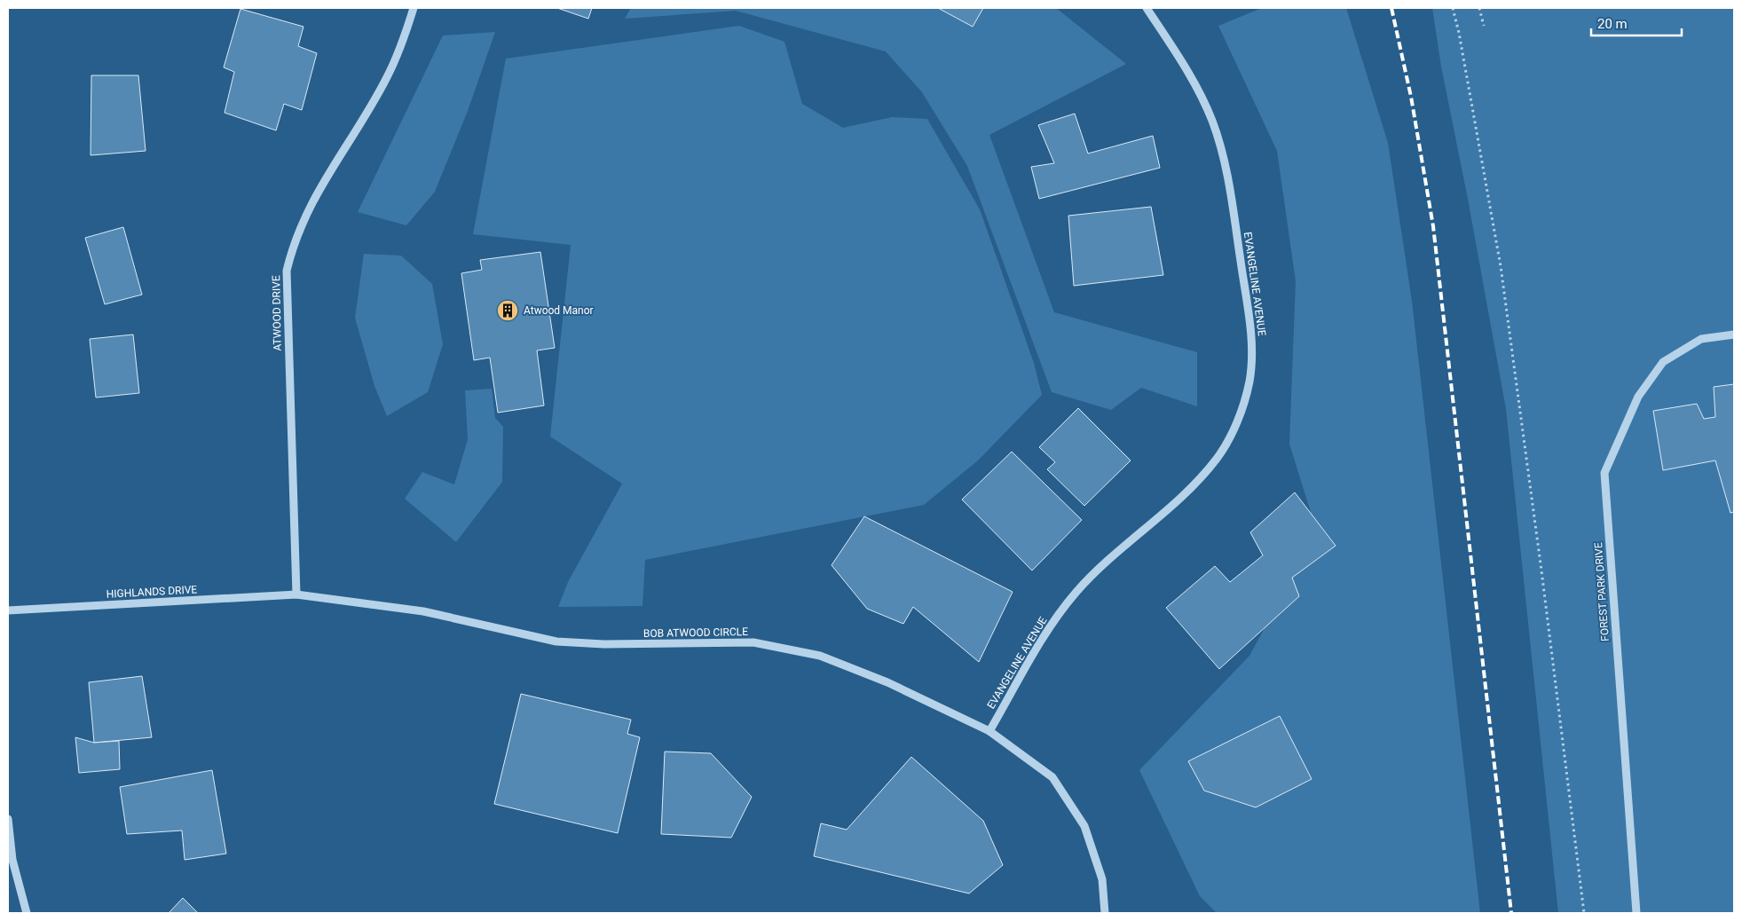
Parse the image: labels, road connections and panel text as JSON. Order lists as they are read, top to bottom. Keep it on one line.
{"streets":{"street":["EVANGELINE AVENUE","ATWOOD DRIVE","HIGHLANDS DRIVE","FOREST PARK DRIVE","BOB ATWOOD CIRCLE"]},"crossings":[["EVANGELINE AVENUE","BOB ATWOOD CIRCLE"],["ATWOOD DRIVE","HIGHLANDS DRIVE"],["ATWOOD DRIVE","BOB ATWOOD CIRCLE"],["HIGHLANDS DRIVE","BOB ATWOOD CIRCLE"]],"places":{"building":["Atwood Manor"]},"scale_bar":"20 m"}
